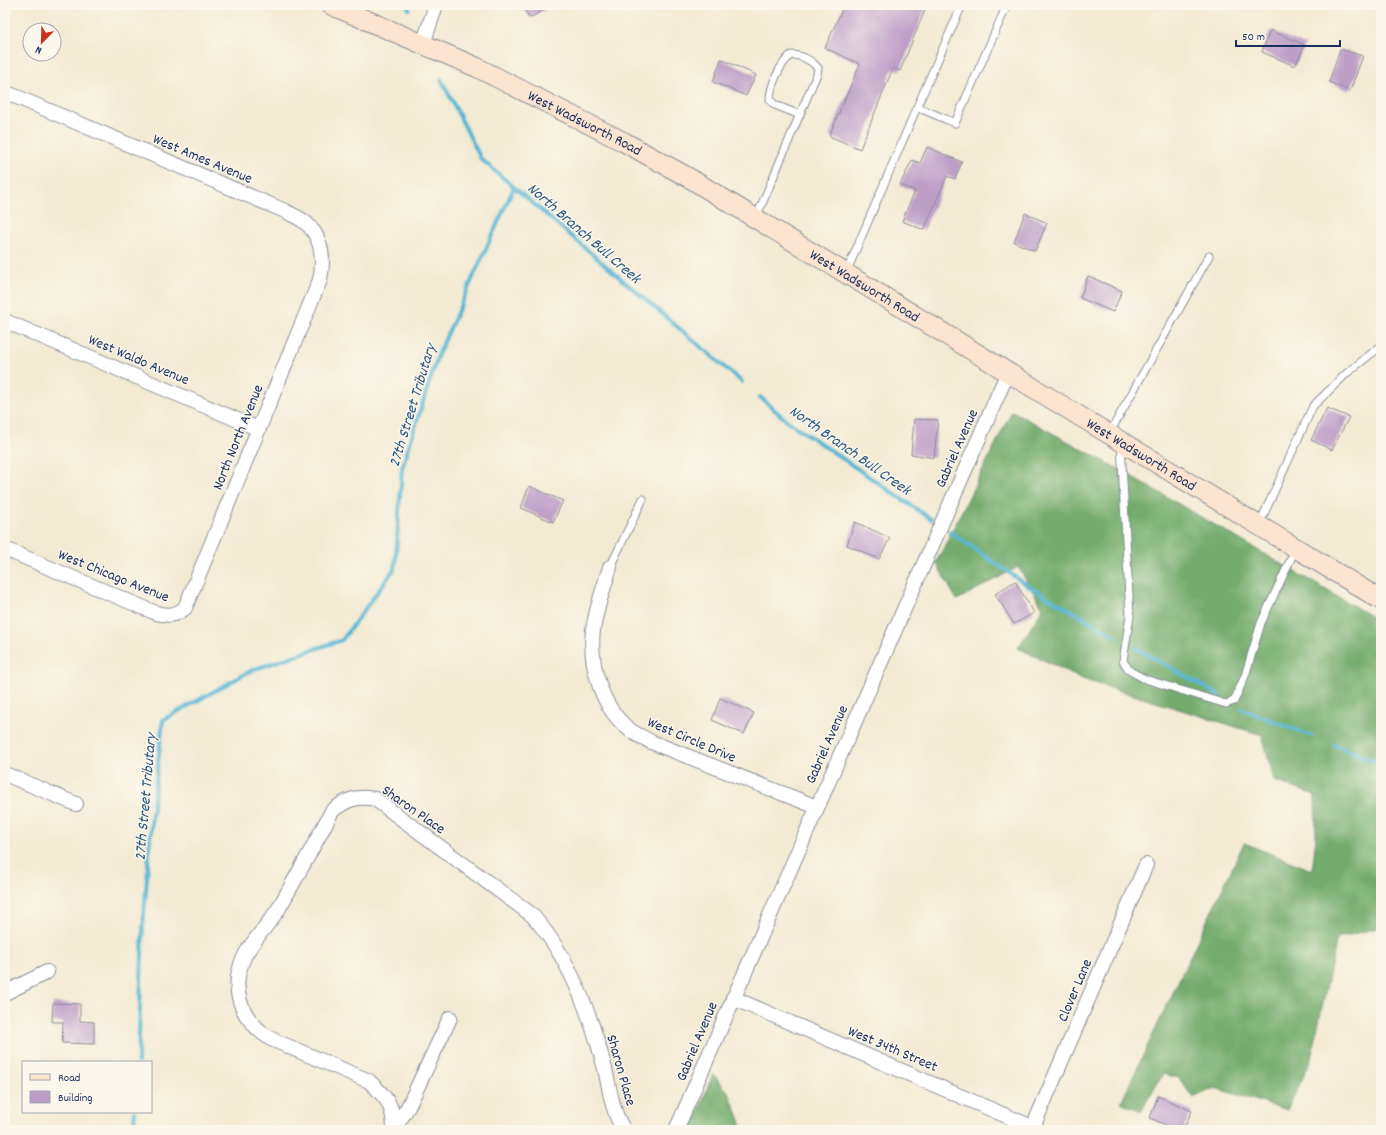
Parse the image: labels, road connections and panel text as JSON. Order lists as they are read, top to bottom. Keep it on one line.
{"streets":{"main road":["West Wadsworth Road"],"street":["West Ames Avenue","West Waldo Avenue","North North Avenue","Gabriel Avenue","West Chicago Avenue","West Circle Drive","Sharon Place","Clover Lane","West 34th Street"]},"crossings":[["West Wadsworth Road","Gabriel Avenue"],["West Ames Avenue","North North Avenue"],["West Waldo Avenue","North North Avenue"],["North North Avenue","West Chicago Avenue"],["Gabriel Avenue","West Circle Drive"],["Gabriel Avenue","West 34th Street"],["Clover Lane","West 34th Street"]],"water":["North Branch Bull Creek","27th Street Tributary"],"legend":["Road","Building"],"scale_bar":"50 m","north":"bottom left"}
